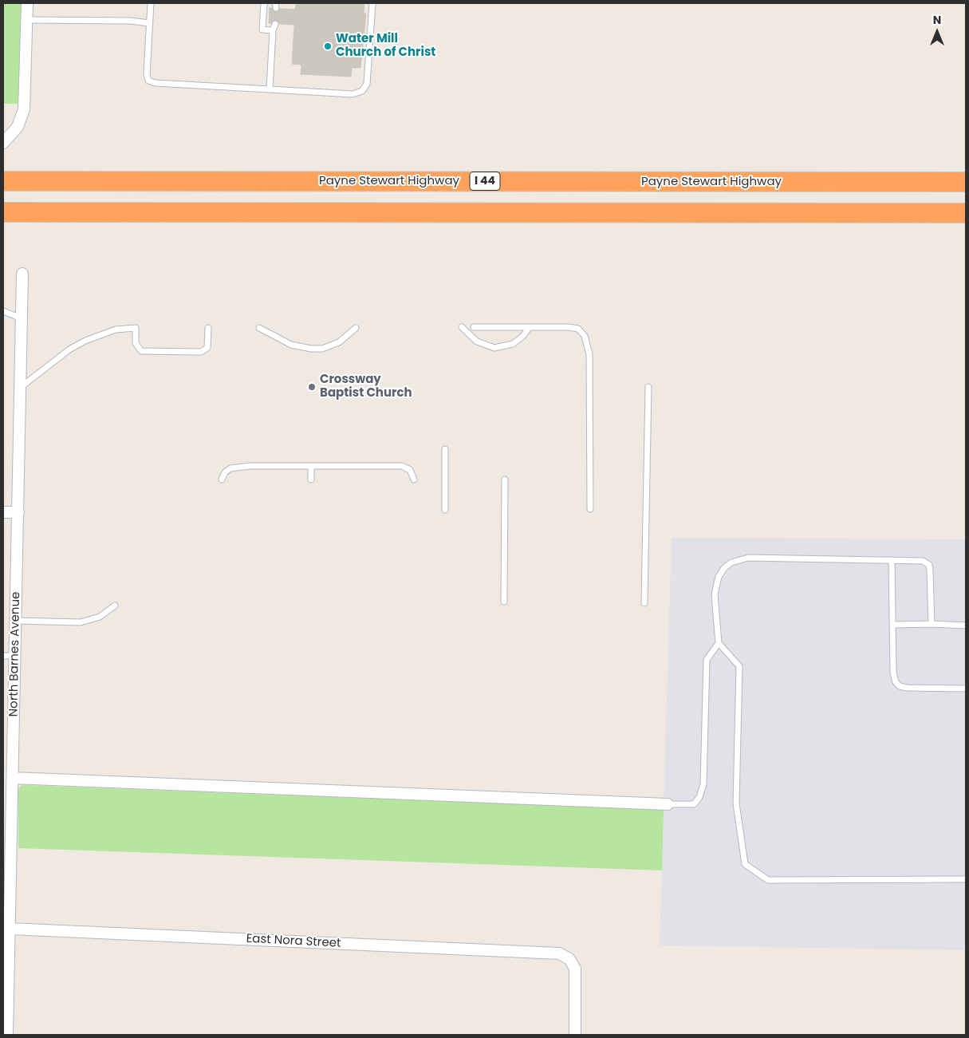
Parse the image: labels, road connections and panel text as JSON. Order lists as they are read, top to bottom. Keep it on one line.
{"streets":{"highway":["Payne Stewart Highway","I 44"],"street":["North Barnes Avenue","East Nora Street"]},"crossings":[["North Barnes Avenue","East Nora Street"]],"places":["Water Mill Church of Christ","Crossway Baptist Church"],"north":"top"}
